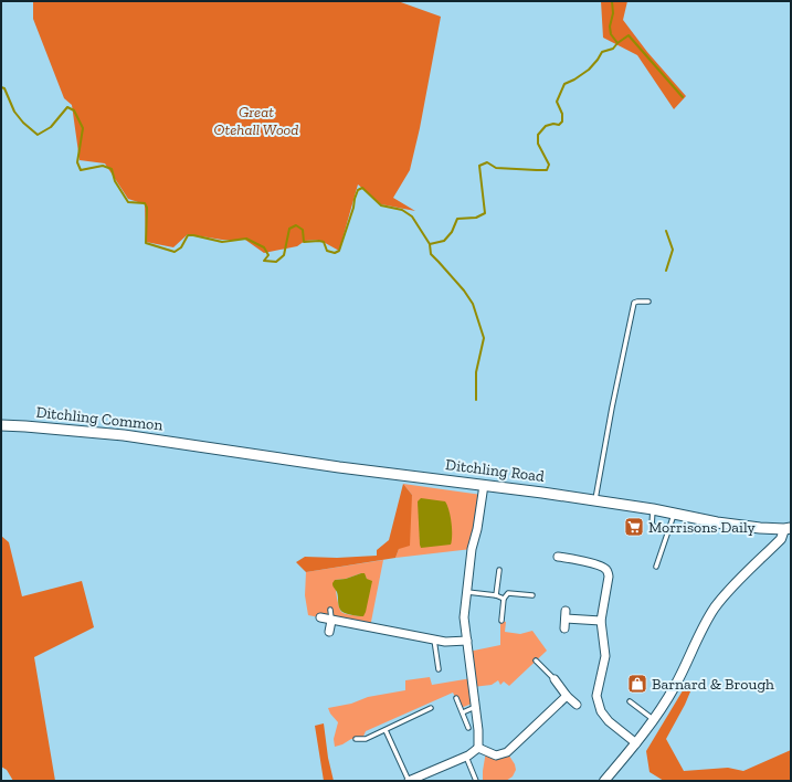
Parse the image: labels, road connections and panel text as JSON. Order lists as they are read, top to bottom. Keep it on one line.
{"streets":{"main road":["Ditchling Common","Ditchling Road"]},"crossings":[["Ditchling Common","Ditchling Road"]],"parks":["Great Otehall Wood"],"places":{"supermarket":["Morrisons Daily"],"shop":["Barnard & Brough"]}}
